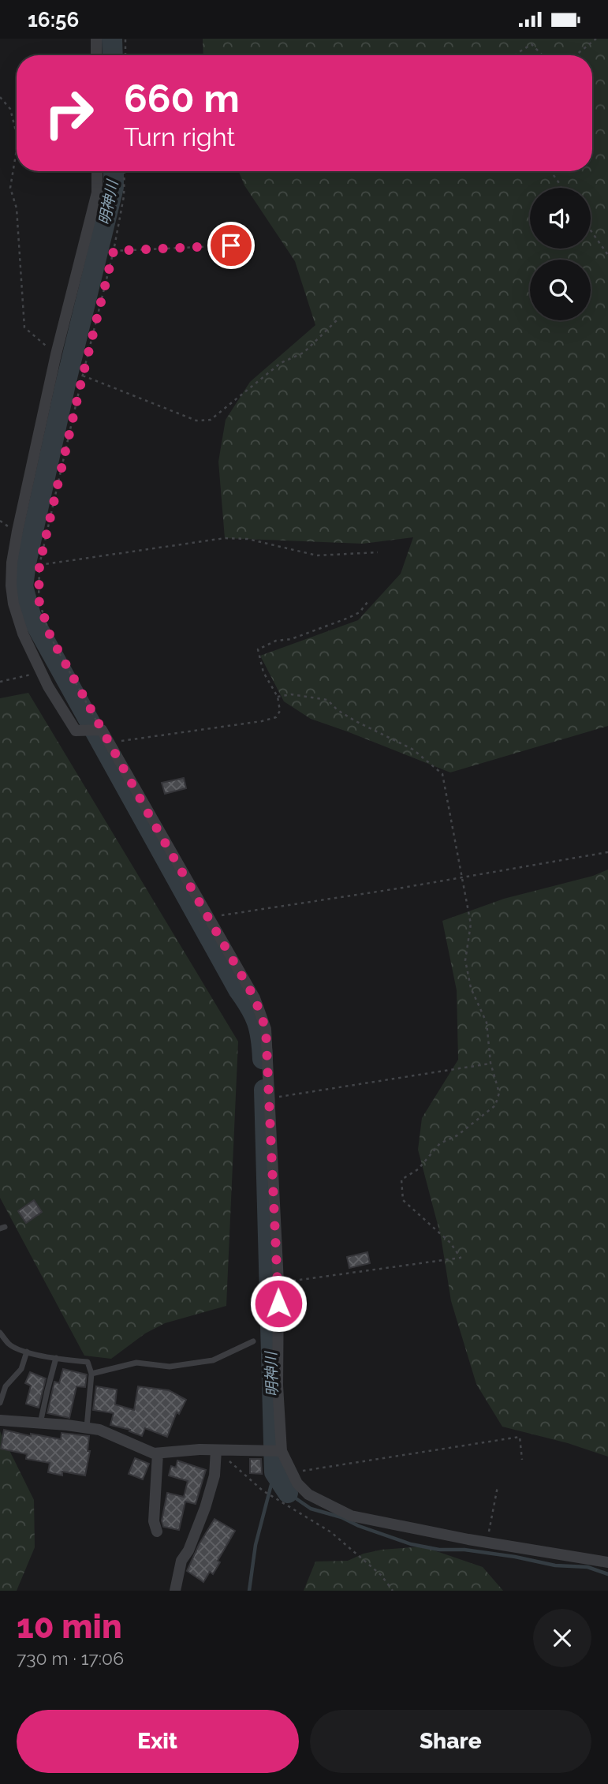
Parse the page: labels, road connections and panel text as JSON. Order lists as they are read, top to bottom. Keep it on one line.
{"water":["明神川"],"page":{"status":"16:56","turn":["660 m","Turn right"],"heading":["10 min","730 m · 17:06"],"buttons":["Exit","Share"]}}
